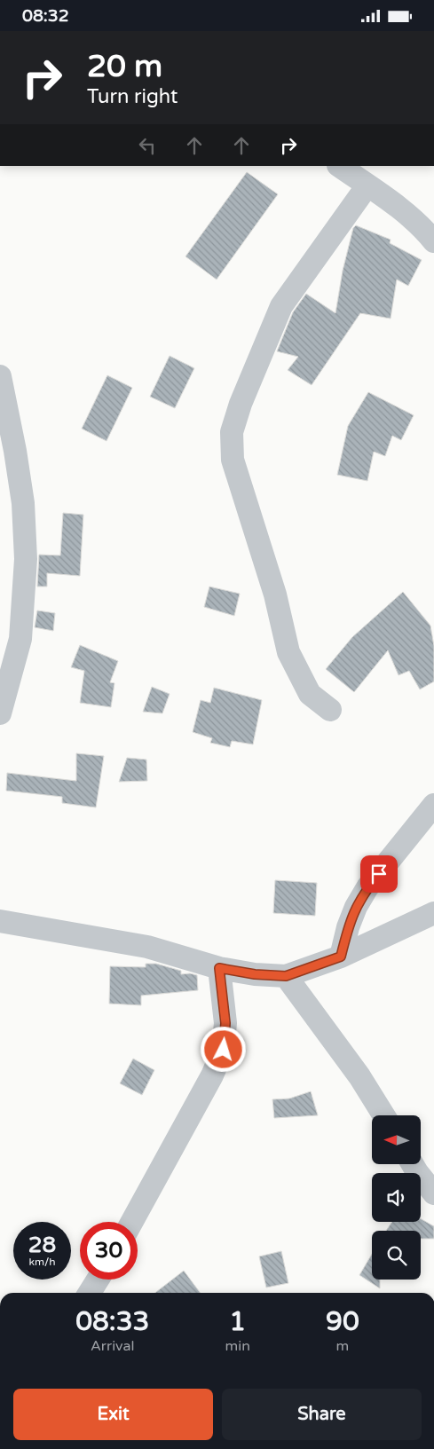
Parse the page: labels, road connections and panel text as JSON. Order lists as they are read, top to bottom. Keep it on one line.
{"north":"left","page":{"status":"08:32","turn":["20 m","Turn right"],"speed":"28 km/h","limit":"30","eta":["08:33","Arrival","1","min","90","m"],"buttons":["Exit","Share"]}}
